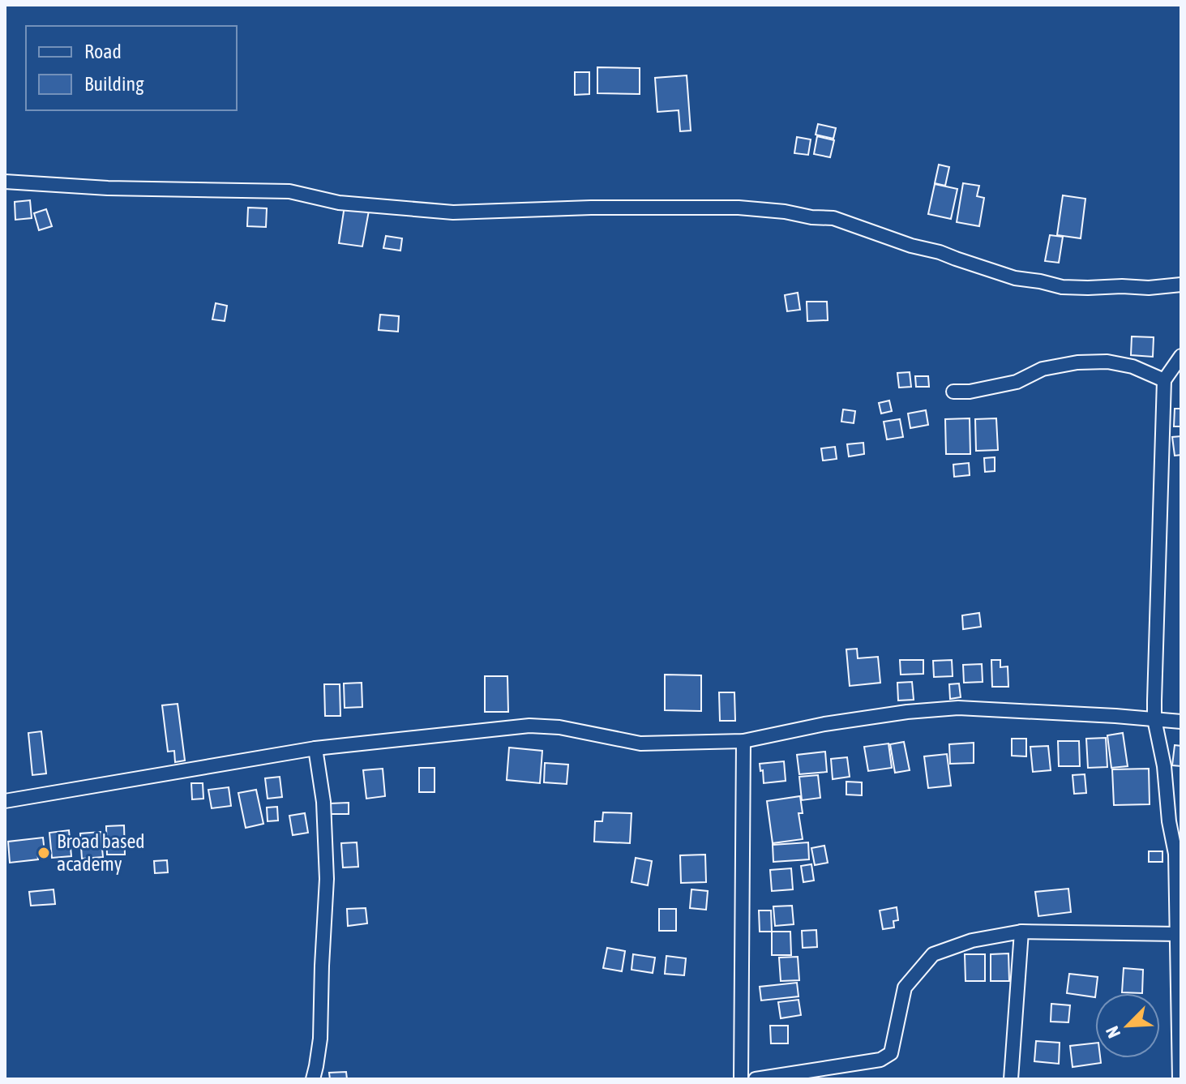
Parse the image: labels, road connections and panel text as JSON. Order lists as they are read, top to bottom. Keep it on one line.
{"places":["Broad based academy"],"legend":["Road","Building"],"north":"bottom left"}
